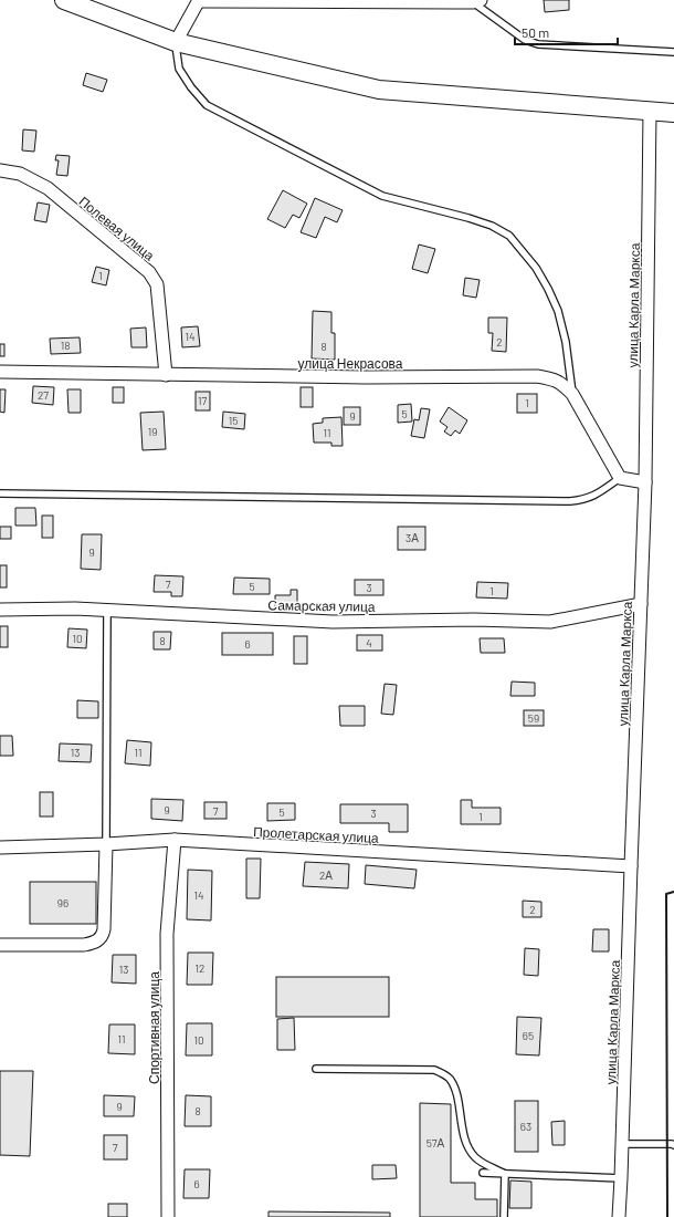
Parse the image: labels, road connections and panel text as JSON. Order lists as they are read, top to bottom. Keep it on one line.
{"streets":{"street":["Полевая улица","улица Карла Маркса","улица Некрасова","Самарская улица","Пролетарская улица","Спортивная улица"]},"crossings":[["Полевая улица","улица Некрасова"],["улица Карла Маркса","Самарская улица"],["улица Карла Маркса","Пролетарская улица"],["Пролетарская улица","Спортивная улица"]],"house_numbers":["1","14","2","18","8","27","17","1","5","9","15","19","11","3А","9","7","5","3","1","10","8","4","6","59","13","11","9","7","5","3","1","2А","14","96","2","12","13","65","11","10","9","8","63","57А","7","6"],"scale_bar":"50 m"}
